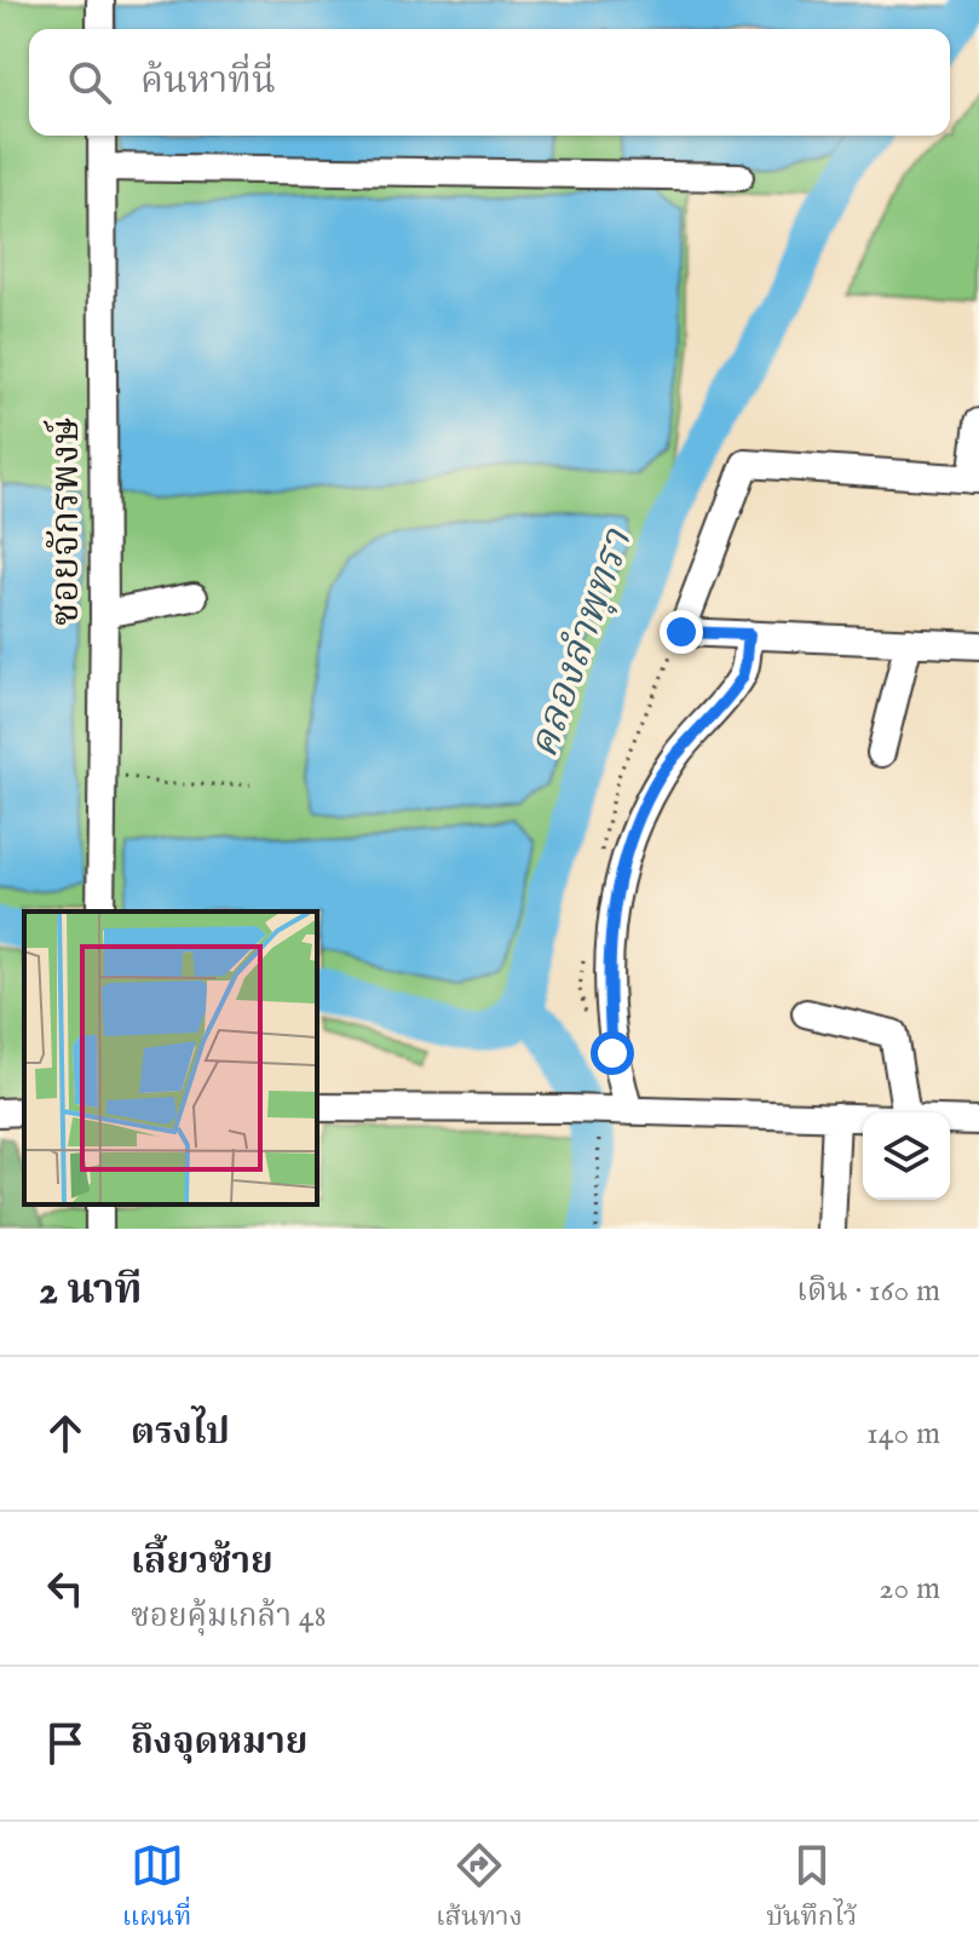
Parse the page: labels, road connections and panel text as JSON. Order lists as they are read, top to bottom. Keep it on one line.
{"streets":{"street":["ซอยจักรพงษ์"]},"water":["คลองลำพุทรา"],"page":{"search":"ค้นหาที่นี่","heading":["2 นาที","เดิน · 160 m"],"list":[["ตรงไป","140 m"],["เลี้ยวซ้าย","ซอยคุ้มเกล้า 48","20 m"],"ถึงจุดหมาย"],"nav":["แผนที่","เส้นทาง","บันทึกไว้"]}}
